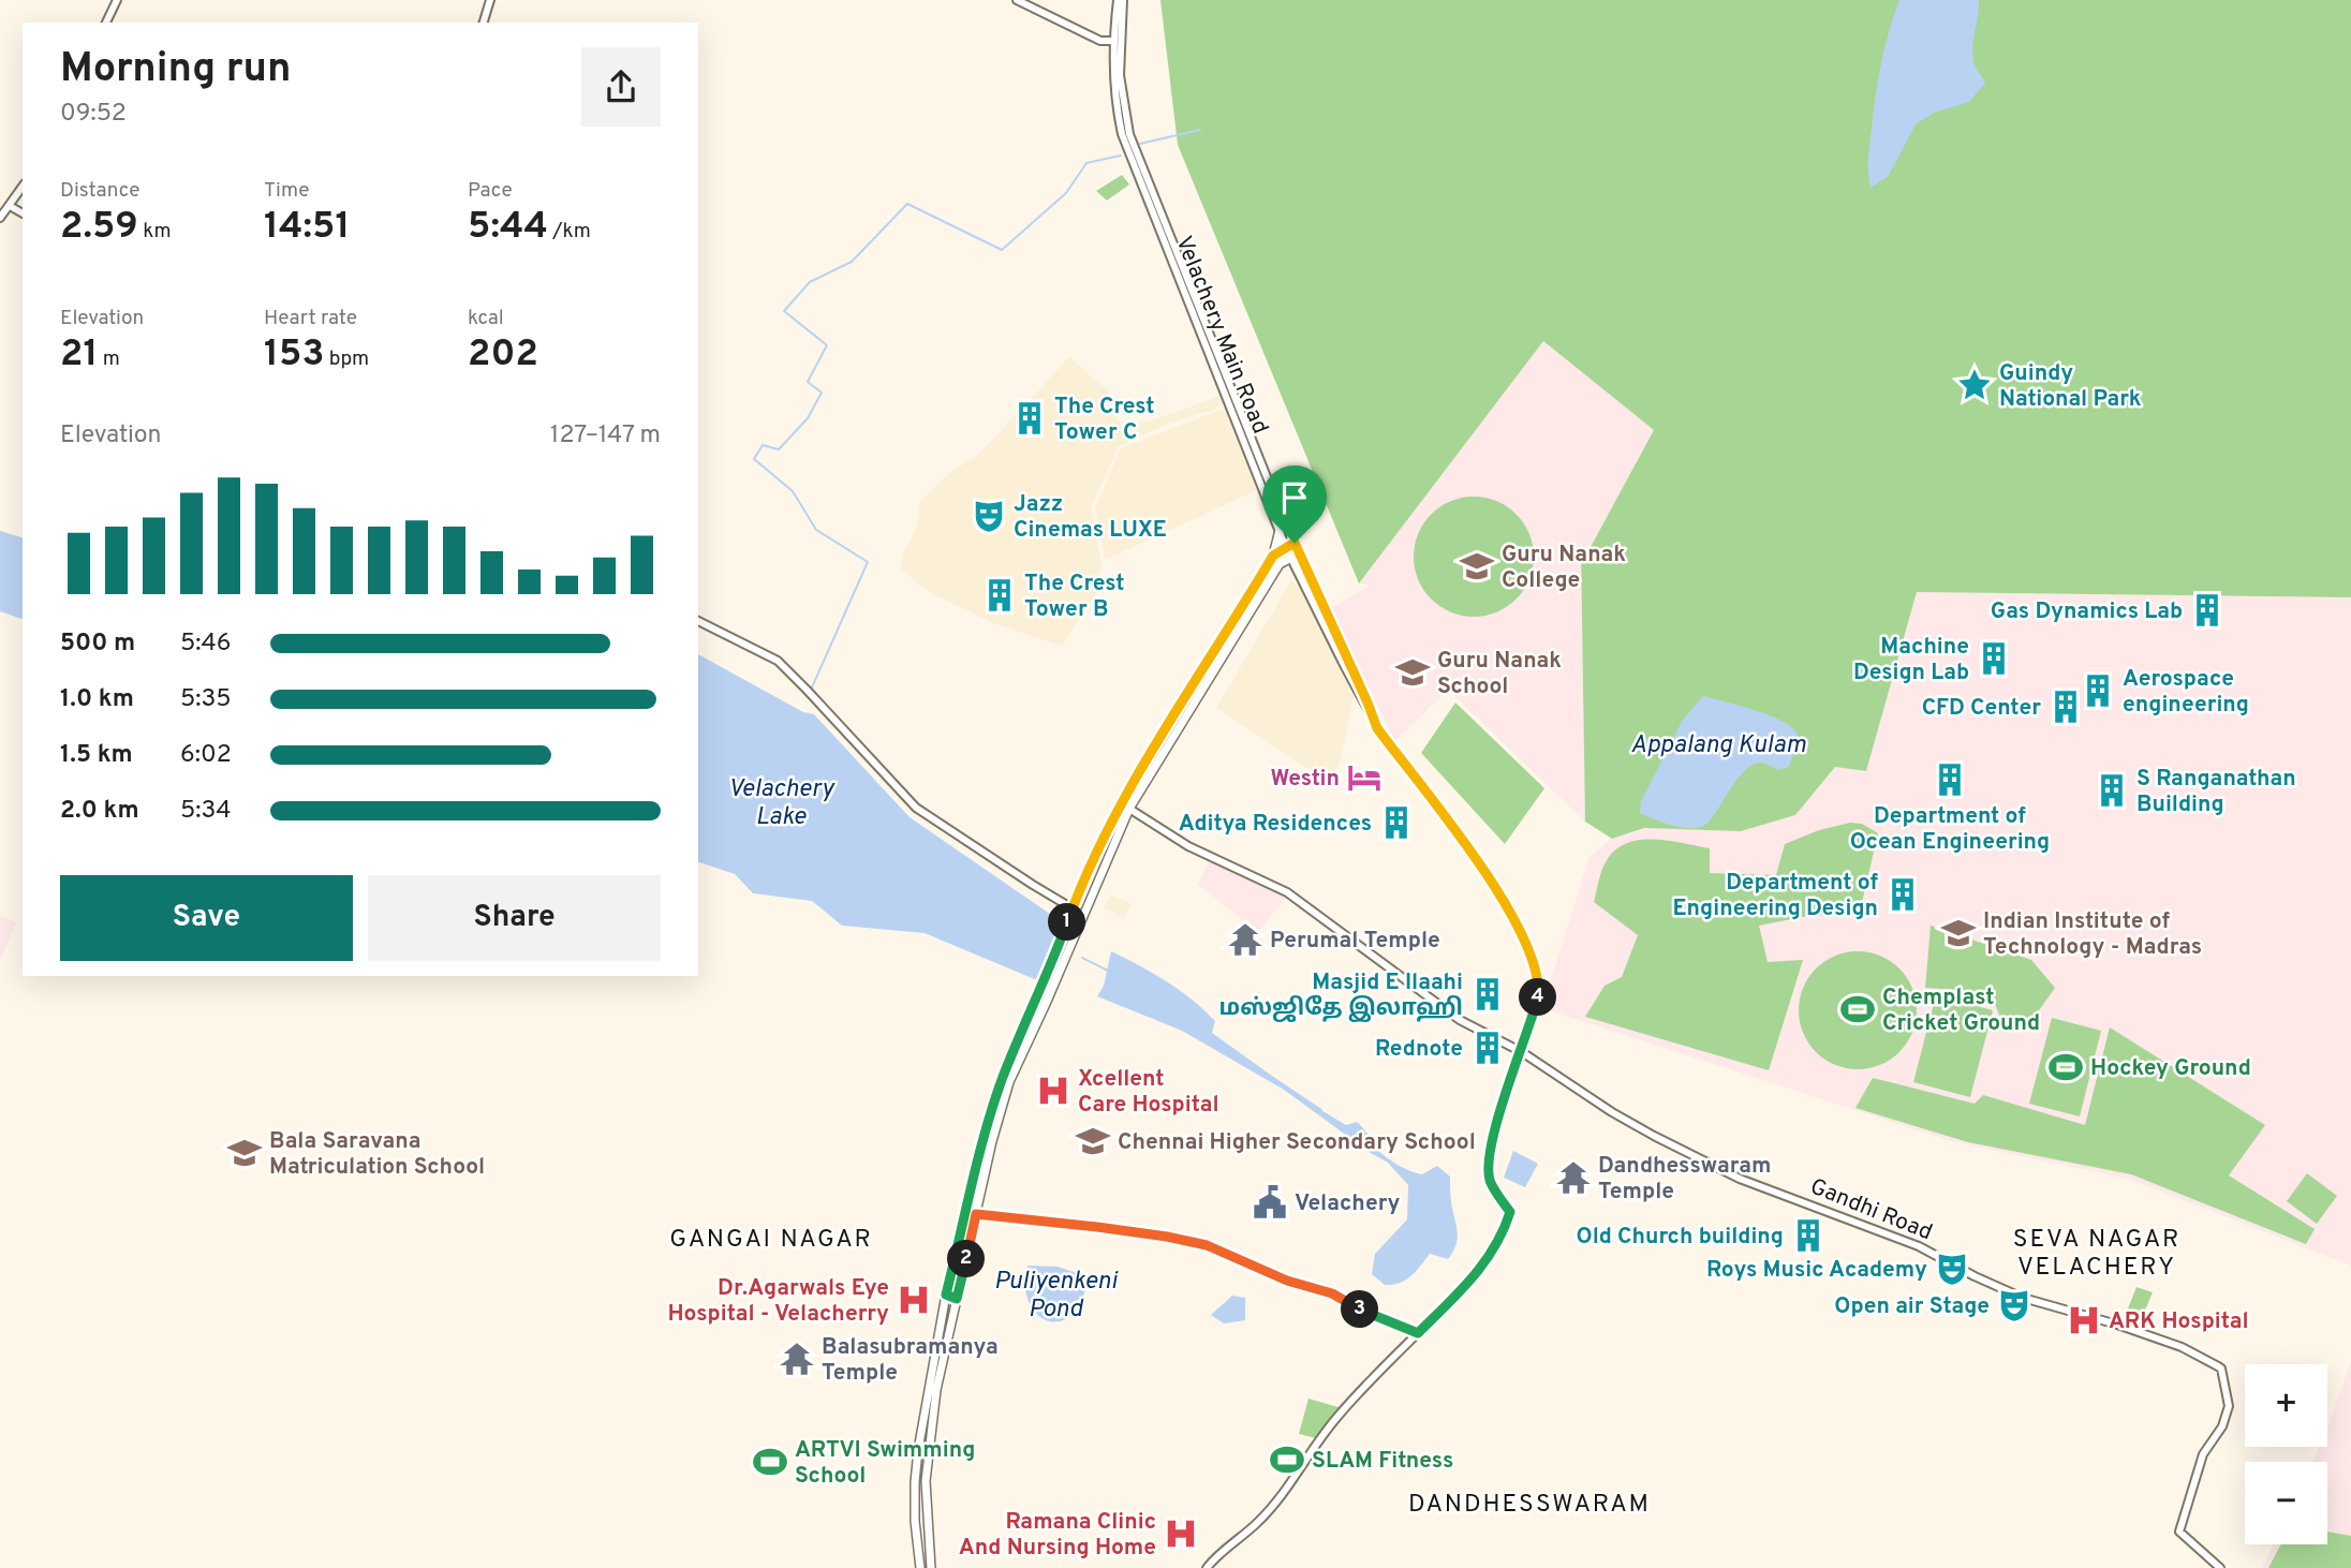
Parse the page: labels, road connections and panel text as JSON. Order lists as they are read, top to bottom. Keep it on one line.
{"streets":{"street":["Velachery Main Road","Gandhi Road"]},"crossings":[["Velachery Main Road","Gandhi Road"]],"districts":["GANGAI NAGAR","SEVA NAGAR VELACHERY","DANDHESSWARAM"],"water":["Appalang Kulam","Velachery Lake","Puliyenkeni Pond"],"places":{"place":["Guindy National Park"],"building":["The Crest Tower C","The Crest Tower B","Gas Dynamics Lab","Machine Design Lab","Aerospace engineering","CFD Center","Department of Ocean Engineering","S Ranganathan Building","Aditya Residences","Department of Engineering Design","Masjid E Ilaahi மஸ்ஜிதே இலாஹி","Rednote","Old Church building"],"theatre":["Jazz Cinemas LUXE","Roys Music Academy","Open air Stage"],"school or university":["Guru Nanak College","Guru Nanak School","Indian Institute of Technology - Madras","Chennai Higher Secondary School","Bala Saravana Matriculation School"],"hotel":["Westin"],"temple":["Perumal Temple","Dandhesswaram Temple","Balasubramanya Temple"],"sports":["Chemplast Cricket Ground","Hockey Ground","SLAM Fitness","ARTVI Swimming School"],"hospital":["Xcellent Care Hospital","Dr.Agarwals Eye Hospital - Velacherry","ARK Hospital","Ramana Clinic And Nursing Home"],"public building":["Velachery"]},"page":{"heading":["Morning run","09:52"],"stats":[["Distance","2.59 km"],["Time","14:51"],["Pace","5:44 /km"],["Elevation","21 m"],["Heart rate","153 bpm"],["kcal","202"]],"chart":["Elevation","127–147 m"],"list":[{"name":"500 m","note":"5:46"},{"name":"1.0 km","note":"5:35"},{"name":"1.5 km","note":"6:02"},{"name":"2.0 km","note":"5:34"}],"buttons":["Save","Share"],"pins":["1","4","2","3"],"map_buttons":["+","−"]}}
